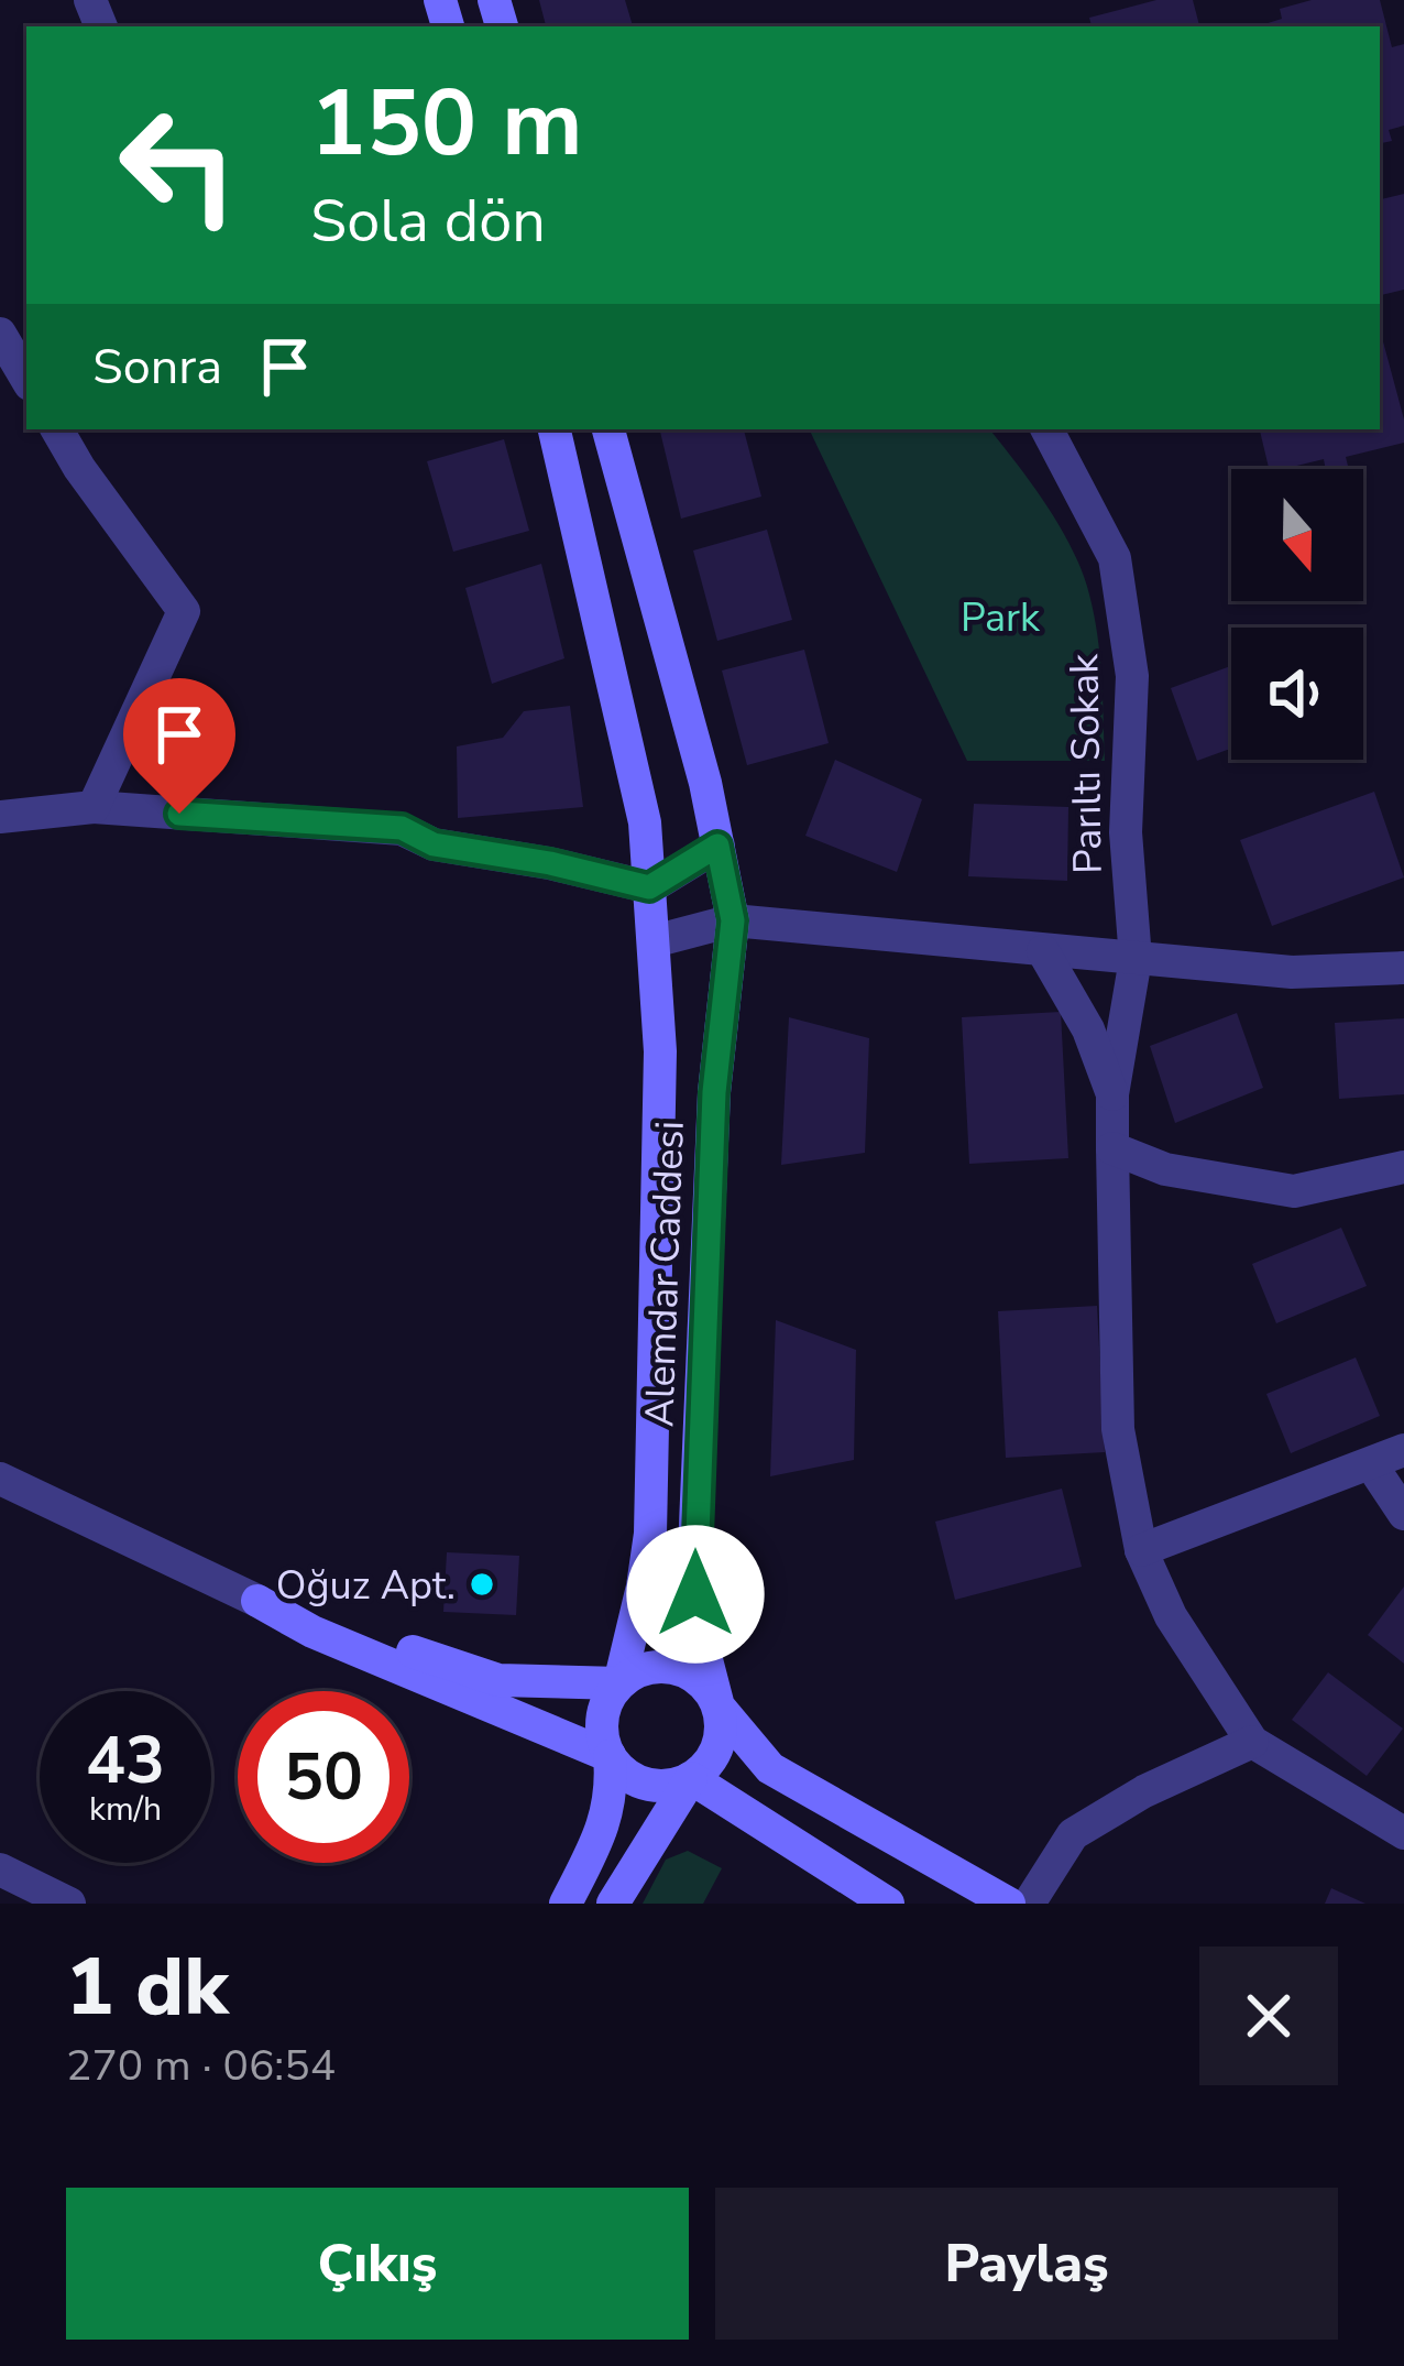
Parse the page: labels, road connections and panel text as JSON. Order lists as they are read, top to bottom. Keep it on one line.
{"streets":{"main road":["Alemdar Caddesi"],"street":["Parıltı Sokak"]},"parks":["Park"],"places":["Oğuz Apt."],"north":"bottom","page":{"turn":["150 m","Sola dön"],"then":"Sonra","speed":"43 km/h","limit":"50","heading":["1 dk","270 m · 06:54"],"buttons":["Çıkış","Paylaş"]}}
